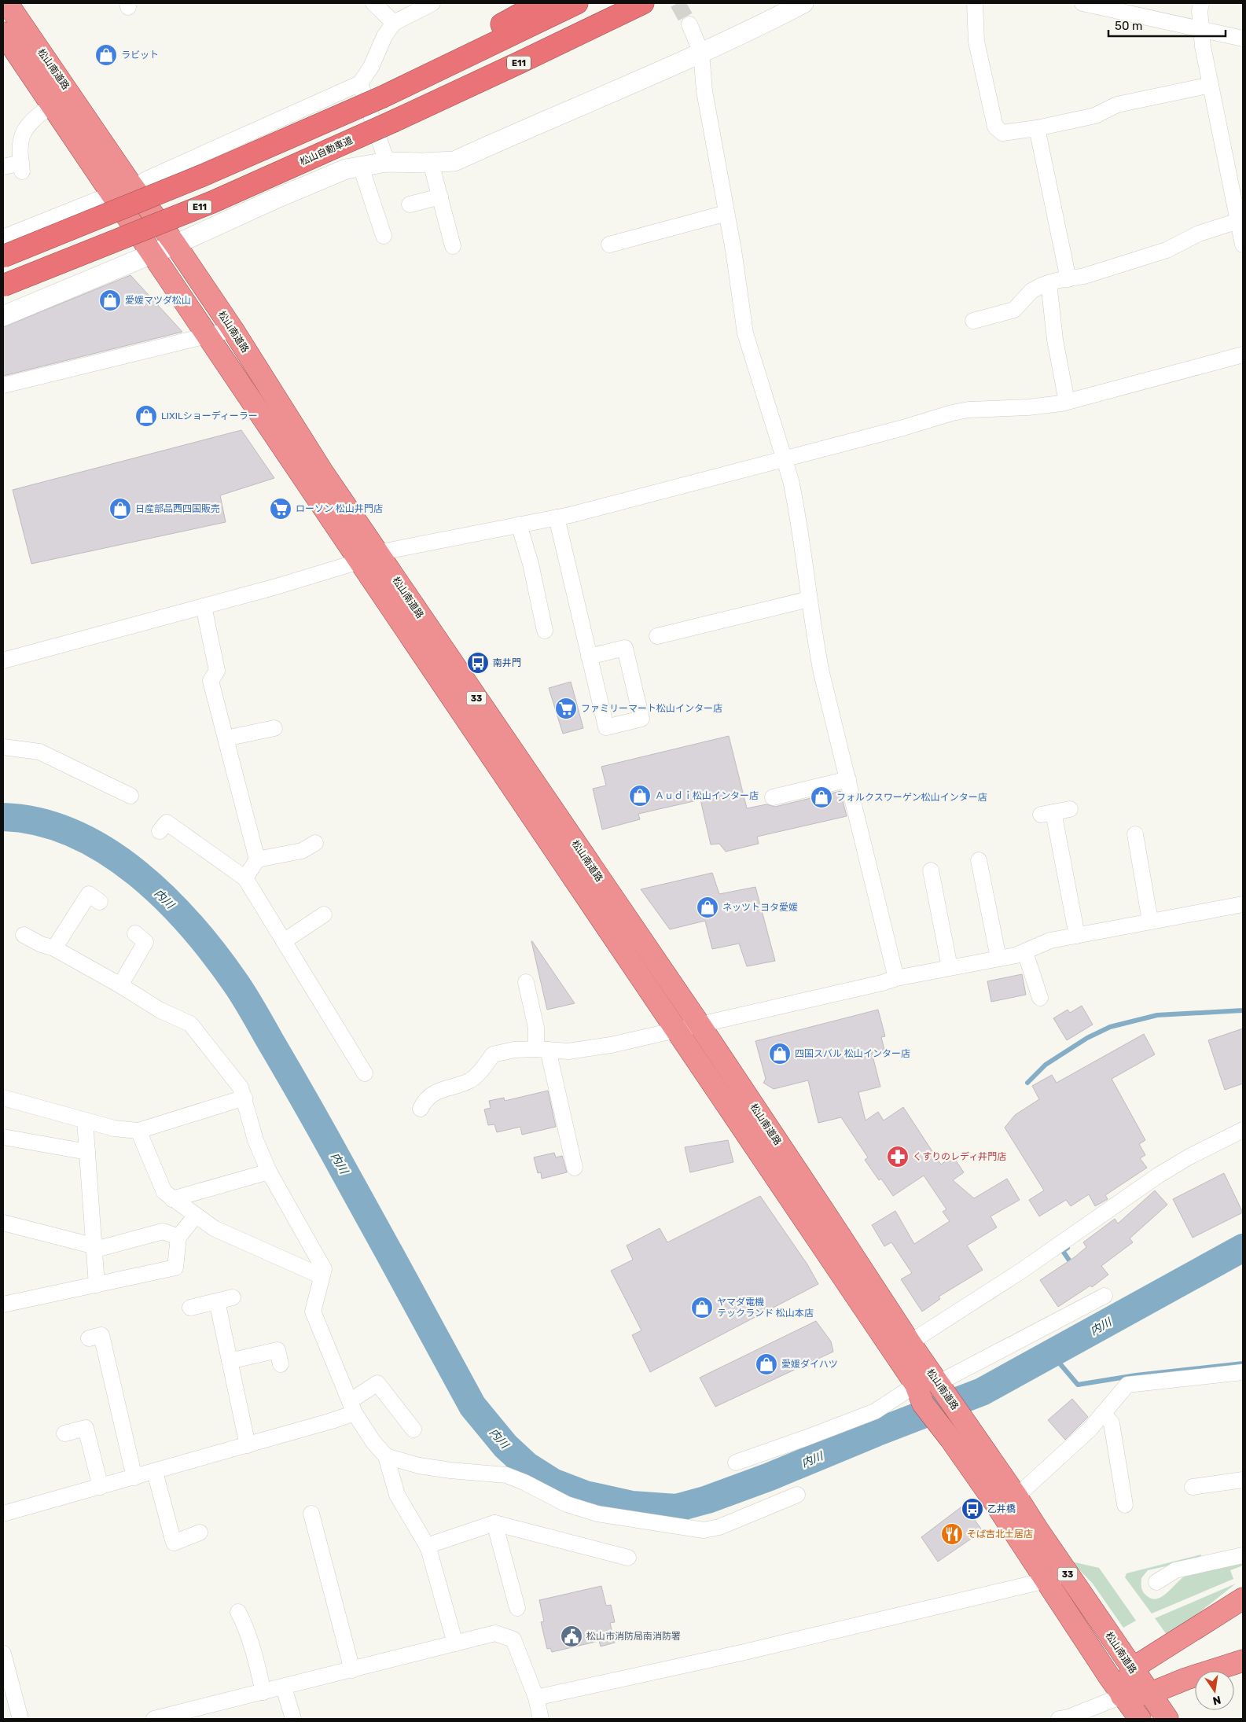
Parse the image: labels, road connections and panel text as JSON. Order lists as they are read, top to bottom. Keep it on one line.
{"streets":{"highway":["E11","松山南道路","松山自動車道","33"]},"water":["内川"],"places":{"shop":["ラビット","愛媛マツダ松山","LIXILショーディーラー","日産部品西四国販売","Ａｕｄｉ松山インター店","フォルクスワーゲン松山インター店","ネッツトヨタ愛媛","四国スバル 松山インター店","ヤマダ電機 テックランド 松山本店","愛媛ダイハツ"],"supermarket":["ローソン 松山井門店","ファミリーマート松山インター店"],"bus stop":["南井門","乙井橋"],"pharmacy":["くすりのレディ井門店"],"restaurant":["そば吉北土居店"],"public building":["松山市消防局南消防署"]},"scale_bar":"50 m","north":"bottom"}
